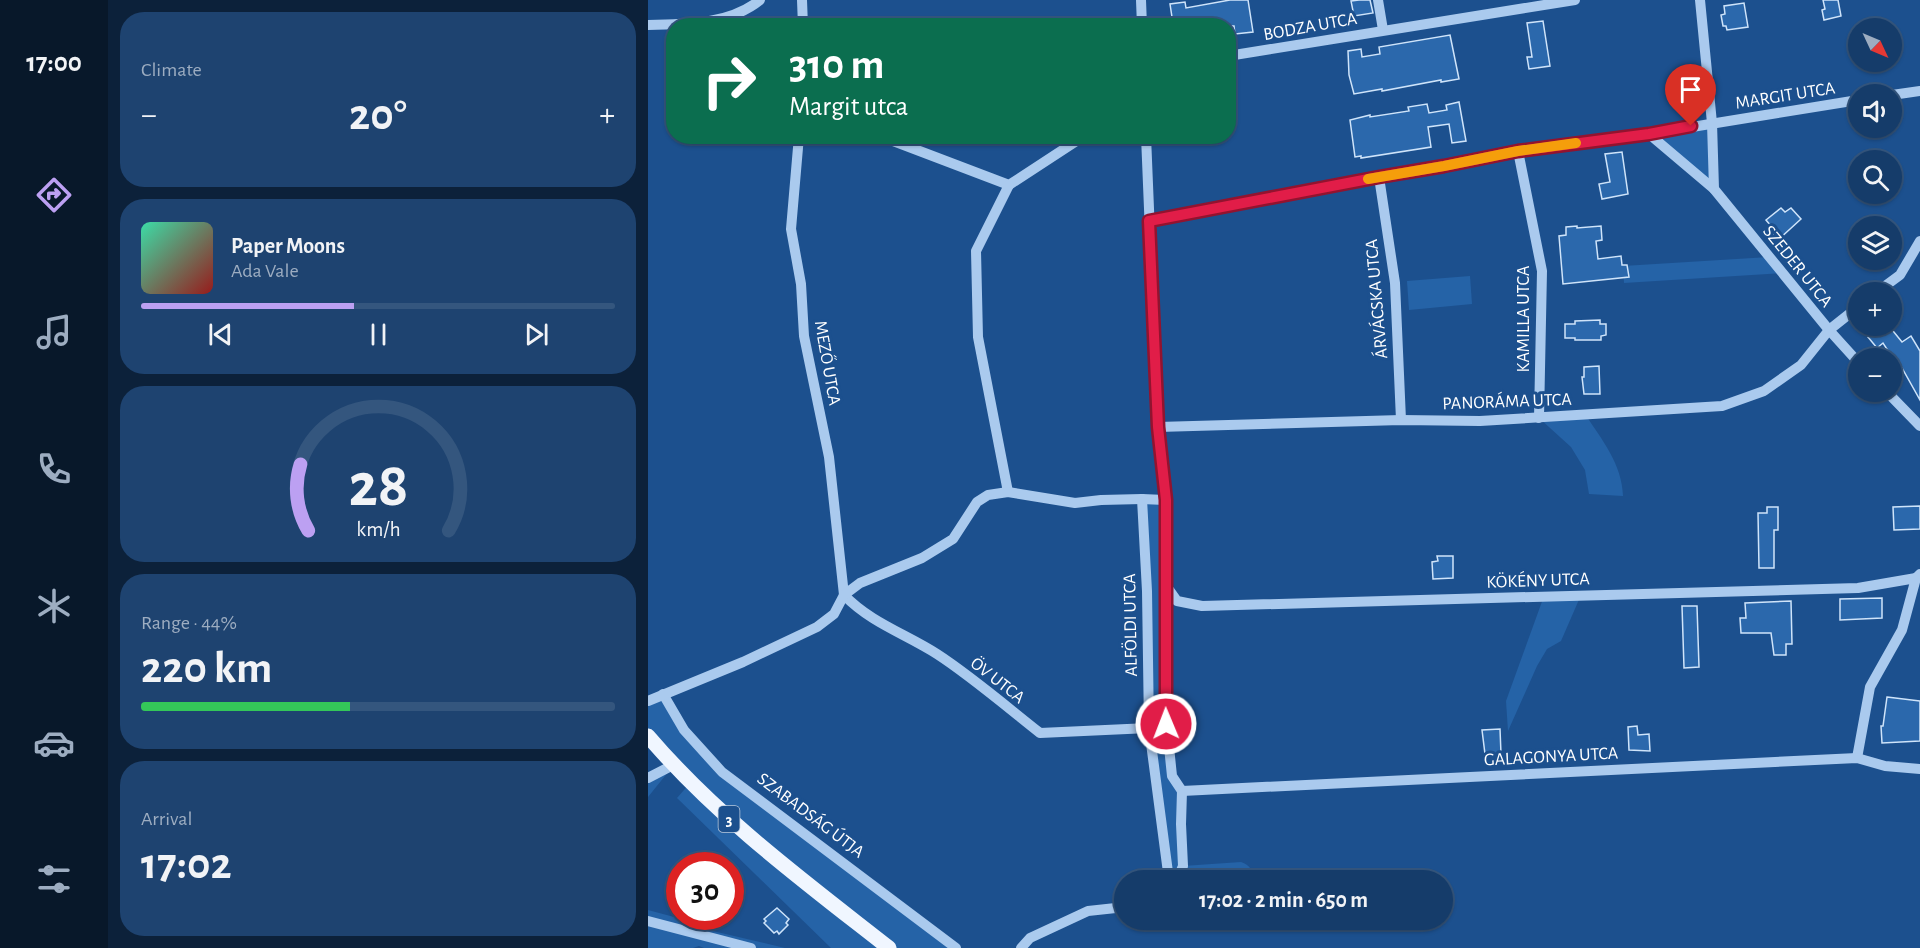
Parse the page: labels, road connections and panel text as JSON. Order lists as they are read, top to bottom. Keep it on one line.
{"streets":{"main road":["3"],"street":["BODZA UTCA","MARGIT UTCA","SZEDER UTCA","ÁRVÁCSKA UTCA","KAMILLA UTCA","MEZŐ UTCA","PANORÁMA UTCA","KÖKÉNY UTCA","ALFÖLDI UTCA","ÖV UTCA","GALAGONYA UTCA","SZABADSÁG ÚTJA"]},"crossings":[["MARGIT UTCA","SZEDER UTCA"],["MARGIT UTCA","ÁRVÁCSKA UTCA"],["MARGIT UTCA","KAMILLA UTCA"],["MARGIT UTCA","ALFÖLDI UTCA"],["SZEDER UTCA","PANORÁMA UTCA"],["ÁRVÁCSKA UTCA","PANORÁMA UTCA"],["KAMILLA UTCA","PANORÁMA UTCA"],["MEZŐ UTCA","ÖV UTCA"],["PANORÁMA UTCA","ALFÖLDI UTCA"],["KÖKÉNY UTCA","ALFÖLDI UTCA"],["ALFÖLDI UTCA","ÖV UTCA"],["ALFÖLDI UTCA","GALAGONYA UTCA"]],"north":"bottom right","page":{"tabs":"17:00","tile":["Climate",["Range · 44%","220 km"],["Arrival","17:02"]],"map_buttons":["+","−"],"turn":["310 m","Margit utca"],"heat":["−","20°","+"],"song":["Paper Moons","Ada Vale"],"limit":"30","trip":"17:02 · 2 min · 650 m","gauge":["28","km/h"]}}
